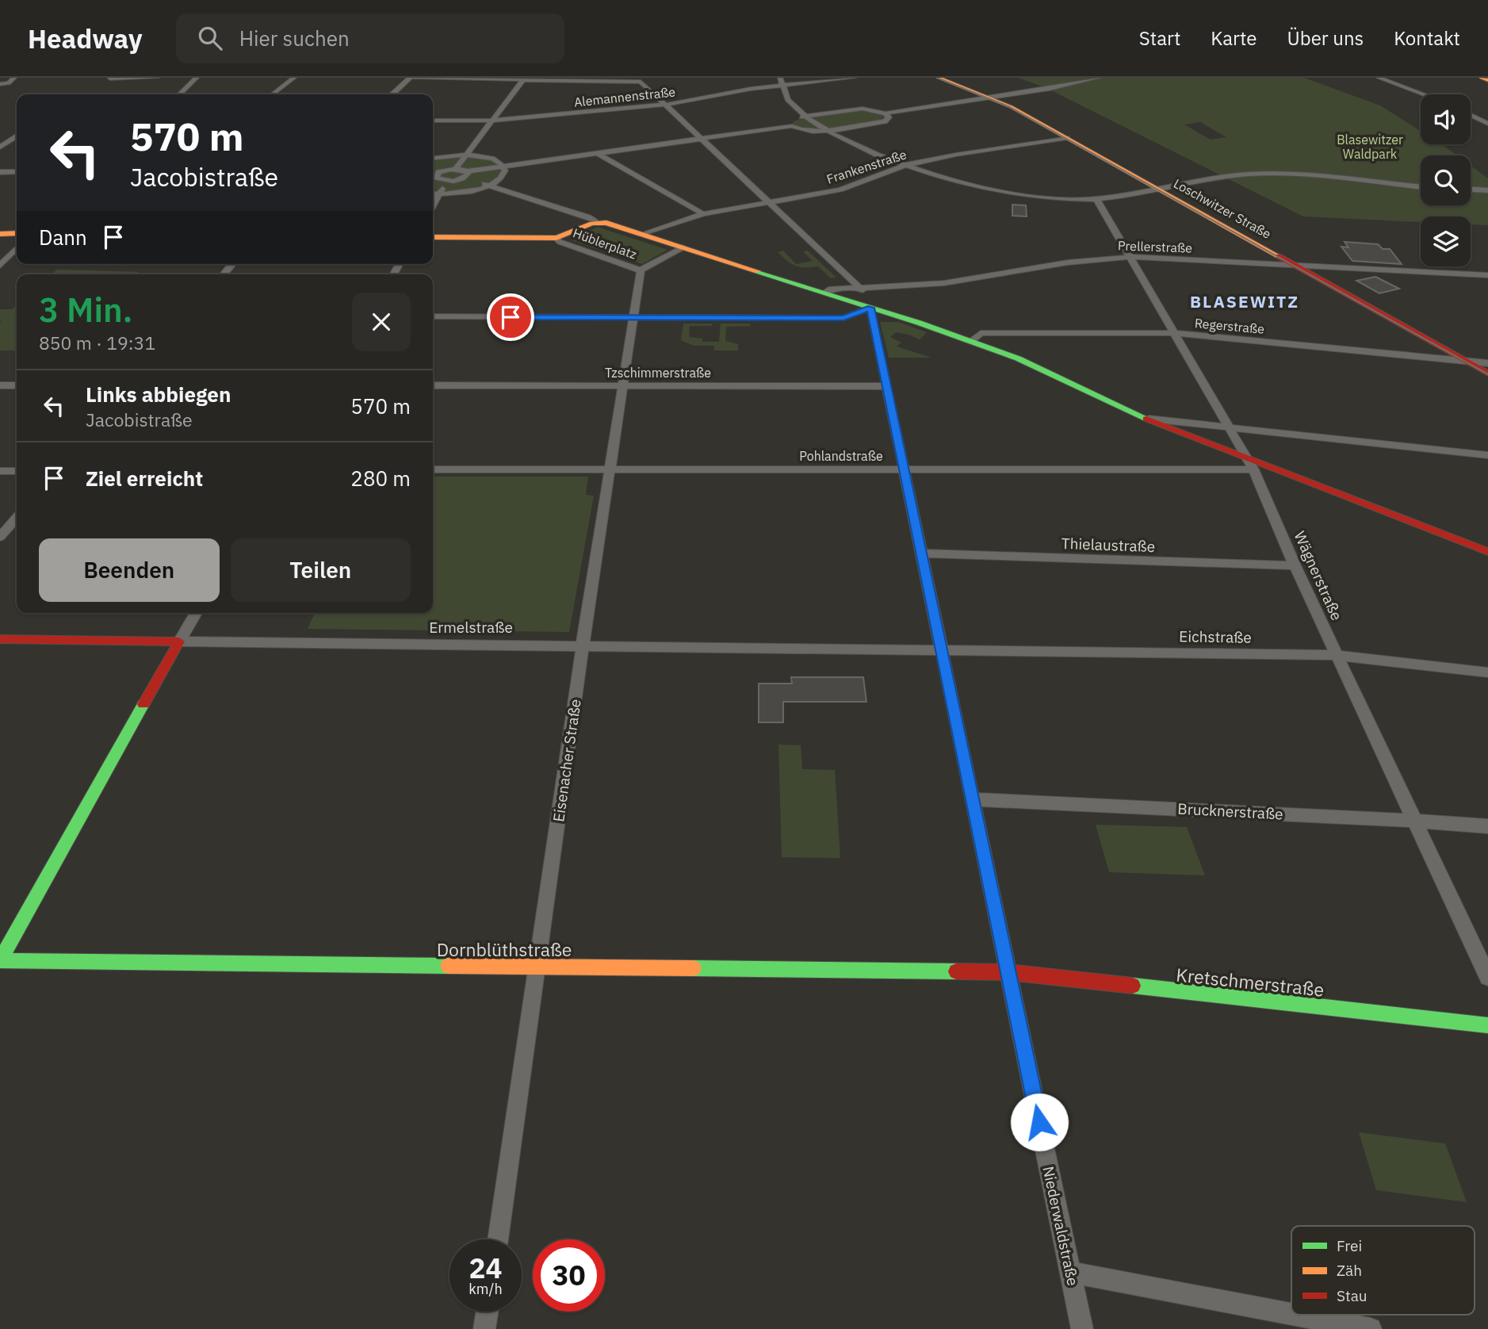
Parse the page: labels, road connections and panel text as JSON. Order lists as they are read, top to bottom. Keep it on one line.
{"streets":{"street":["Alemannenstraße","Frankenstraße","Loschwitzer Straße","Hüblerplatz","Prellerstraße","Regerstraße","Tzschimmerstraße","Pohlandstraße","Thielaustraße","Wägnerstraße","Ermelstraße","Eichstraße","Eisenacher Straße","Brucknerstraße","Dornblüthstraße","Kretschmerstraße","Niederwaldstraße"]},"crossings":[["Frankenstraße","Loschwitzer Straße"],["Loschwitzer Straße","Prellerstraße"],["Loschwitzer Straße","Regerstraße"],["Hüblerplatz","Eisenacher Straße"],["Prellerstraße","Wägnerstraße"],["Prellerstraße","Niederwaldstraße"],["Regerstraße","Wägnerstraße"],["Tzschimmerstraße","Eisenacher Straße"],["Tzschimmerstraße","Niederwaldstraße"],["Pohlandstraße","Wägnerstraße"],["Pohlandstraße","Eisenacher Straße"],["Pohlandstraße","Niederwaldstraße"],["Thielaustraße","Wägnerstraße"],["Thielaustraße","Niederwaldstraße"],["Wägnerstraße","Eichstraße"],["Wägnerstraße","Brucknerstraße"],["Ermelstraße","Eichstraße"],["Ermelstraße","Eisenacher Straße"],["Ermelstraße","Niederwaldstraße"],["Eichstraße","Niederwaldstraße"],["Eisenacher Straße","Dornblüthstraße"],["Brucknerstraße","Niederwaldstraße"],["Dornblüthstraße","Kretschmerstraße"],["Dornblüthstraße","Niederwaldstraße"],["Kretschmerstraße","Niederwaldstraße"]],"districts":["BLASEWITZ"],"parks":["Blasewitzer Waldpark"],"legend":["Frei","Zäh","Stau"],"page":{"header":"Headway","search":"Hier suchen","nav":["Start","Karte","Über uns","Kontakt"],"turn":["570 m","Jacobistraße"],"then":"Dann","heading":["3 Min.","850 m · 19:31"],"list":[{"name":"Links abbiegen","note":"Jacobistraße","value":"570 m"},{"name":"Ziel erreicht","value":"280 m"}],"buttons":["Beenden","Teilen"],"speed":"24 km/h","limit":"30"}}
